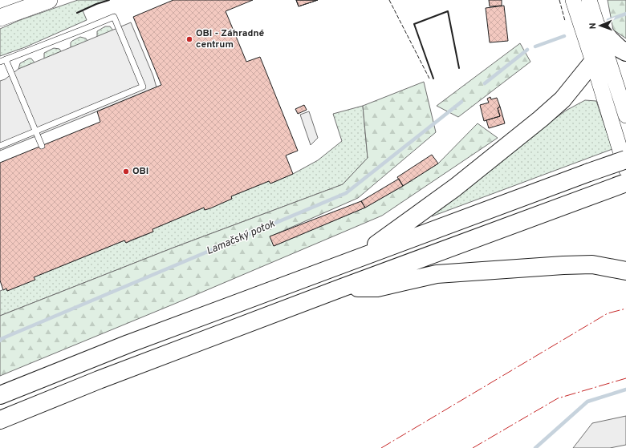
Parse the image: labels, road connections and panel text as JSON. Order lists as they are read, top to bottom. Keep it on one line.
{"water":["Lamačský potok"],"places":["OBI - Záhradné centrum","OBI"],"north":"left"}
